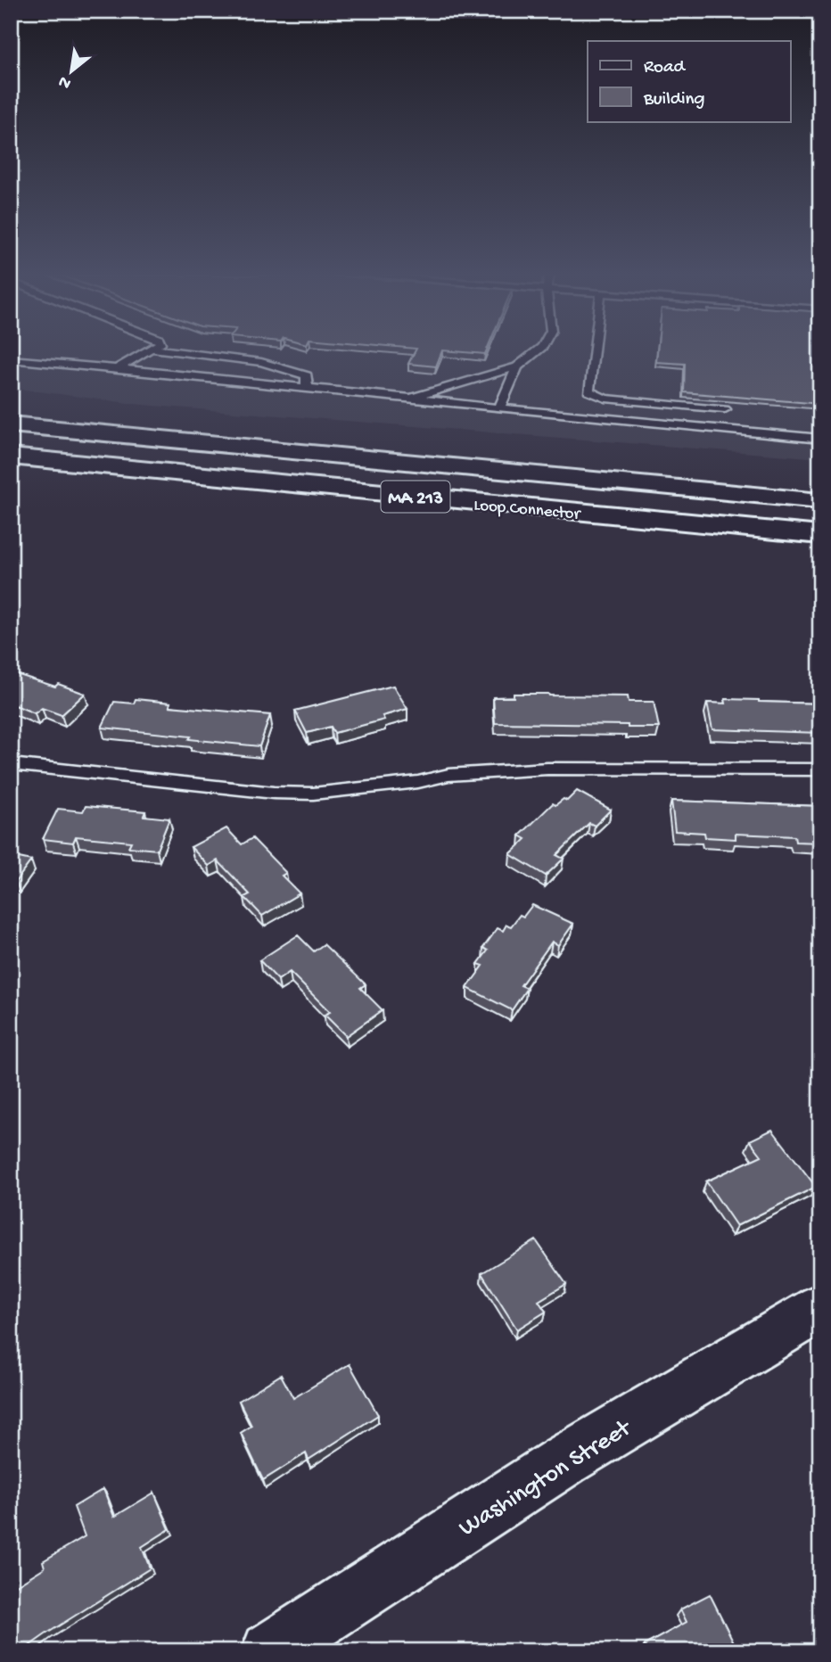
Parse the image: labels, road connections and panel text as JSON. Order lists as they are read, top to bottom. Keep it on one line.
{"streets":{"main road":["MA 213","Loop Connector","Washington Street"]},"legend":["Road","Building"],"north":"bottom left"}
